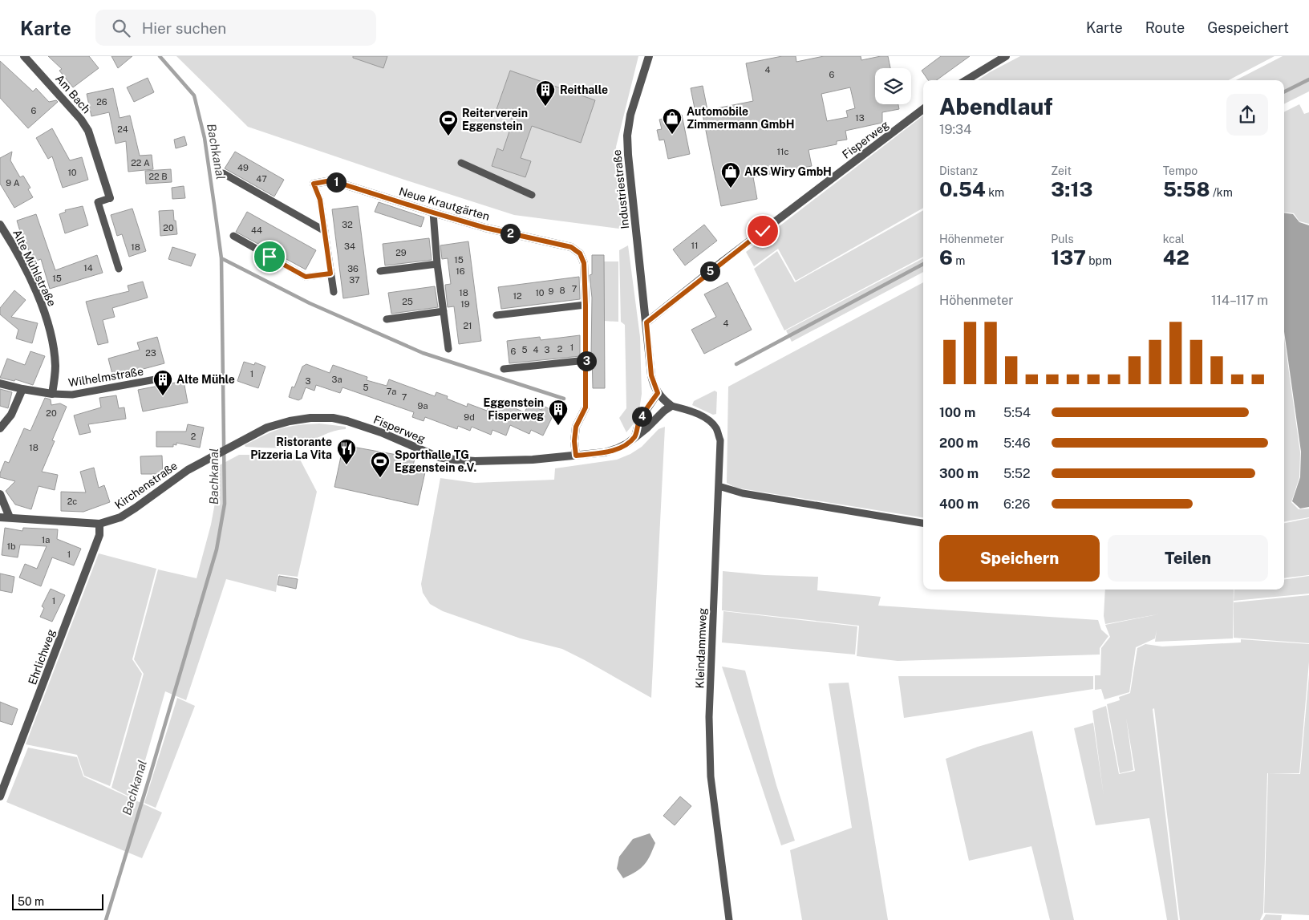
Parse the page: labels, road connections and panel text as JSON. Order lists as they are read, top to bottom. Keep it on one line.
{"streets":{"street":["Am Bach","Fisperweg","Industriestraße","Neue Krautgärten","Alte Mühlstraße","Wilhelmstraße","Kirchenstraße","Ehrlichweg"],"lane":["Kleindammweg"]},"crossings":[["Fisperweg","Industriestraße"],["Fisperweg","Neue Krautgärten"],["Fisperweg","Kirchenstraße"],["Fisperweg","Kleindammweg"],["Alte Mühlstraße","Wilhelmstraße"],["Kirchenstraße","Ehrlichweg"]],"water":["Bachkanal"],"places":{"building":["Reithalle","Alte Mühle","Eggenstein Fisperweg"],"shop":["Automobile Zimmermann GmbH","AKS Wiry GmbH"],"sports":["Reiterverein Eggenstein","Sporthalle TG Eggenstein e.V."],"restaurant":["Ristorante Pizzeria La Vita"]},"house_numbers":["4","6","26","6","13","24","11c","22 A","49","10","22 B","47","9 A","32","20","44","11","34","18","29","15","14","36","16","15","37","7","8","9","18","10","12","25","19","4","21","1","2","5","4","3","6","23","1","3a","3","5","7a","7","9a","20","9d","2","18","2c","1a","1b","1","1"],"scale_bar":"50 m","page":{"header":"Karte","search":"Hier suchen","nav":["Karte","Route","Gespeichert"],"heading":["Abendlauf","19:34"],"stats":[["Distanz","0.54 km"],["Zeit","3:13"],["Tempo","5:58 /km"],["Höhenmeter","6 m"],["Puls","137 bpm"],["kcal","42"]],"pins":["1","2","5","3","4"],"chart":["Höhenmeter","114–117 m"],"list":[{"name":"100 m","note":"5:54"},{"name":"200 m","note":"5:46"},{"name":"300 m","note":"5:52"},{"name":"400 m","note":"6:26"}],"buttons":["Speichern","Teilen"],"scale":"50 m"}}
